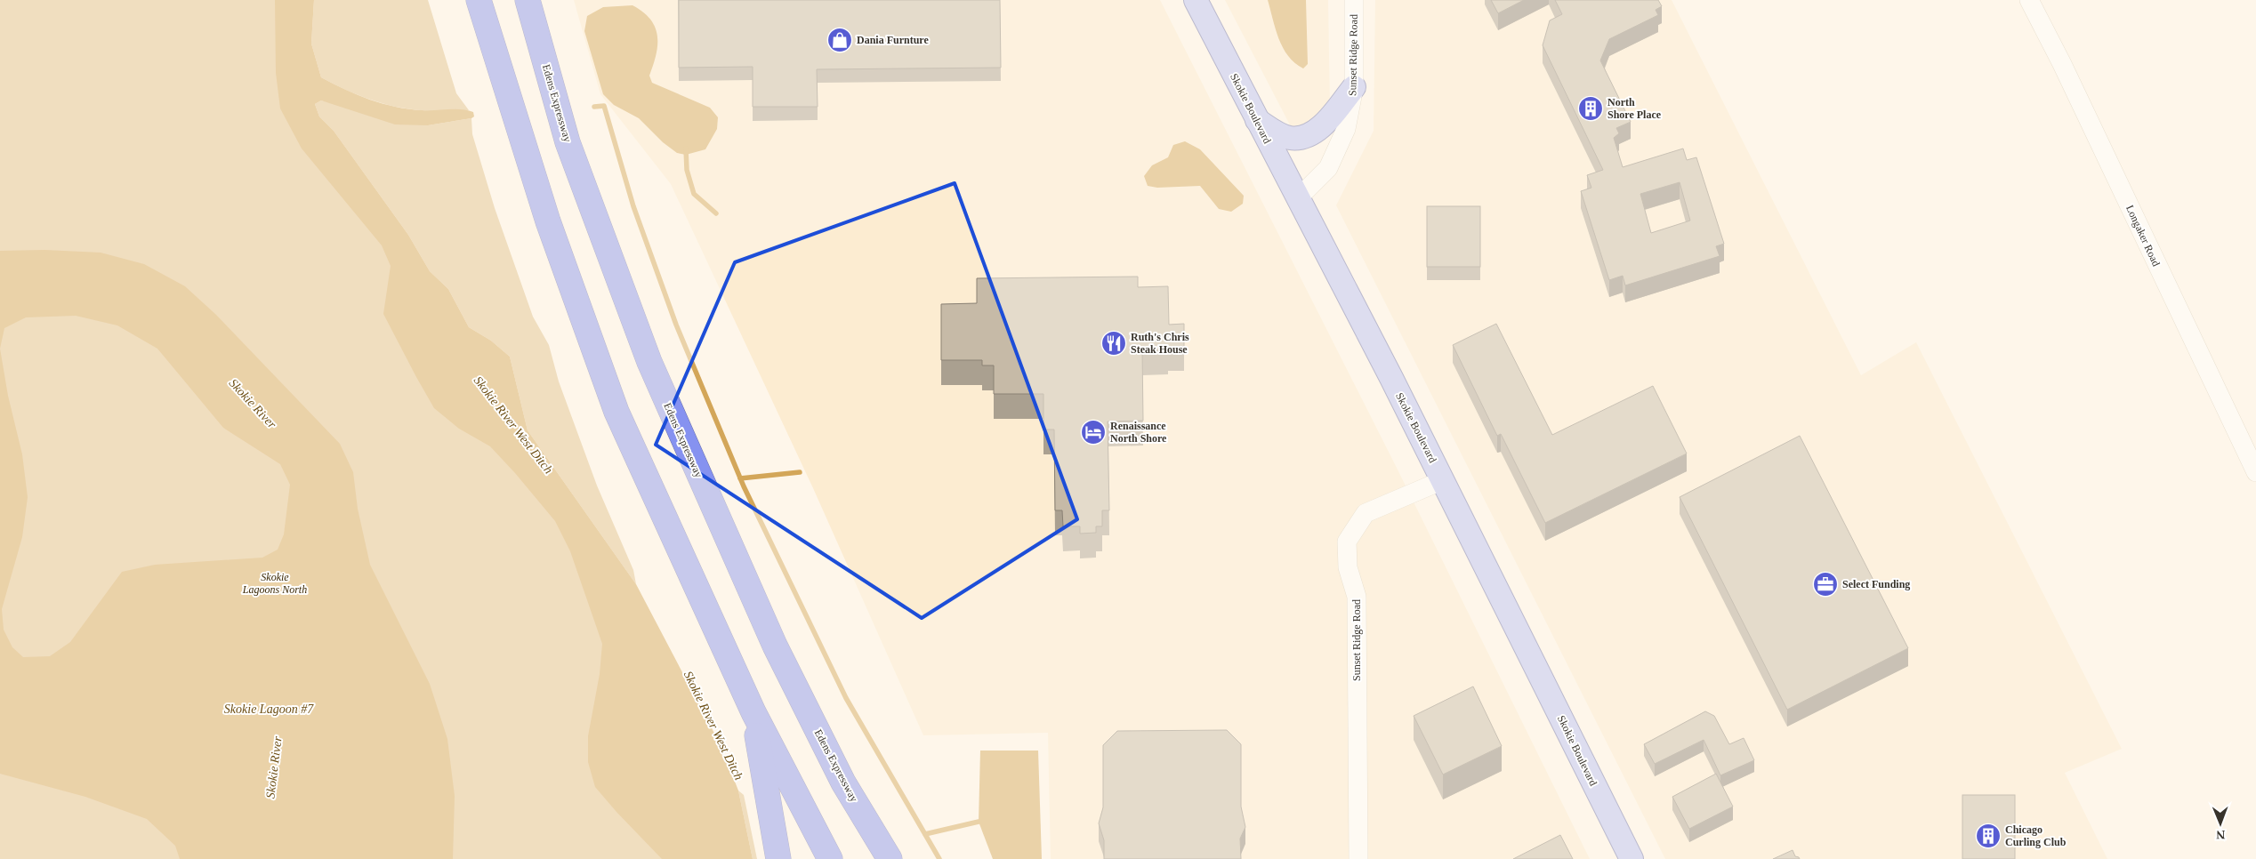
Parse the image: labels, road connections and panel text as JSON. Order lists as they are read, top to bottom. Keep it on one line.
{"streets":{"highway":["Edens Expressway"],"main road":["Skokie Boulevard"],"street":["Sunset Ridge Road","Longaker Road"]},"crossings":[["Sunset Ridge Road","Skokie Boulevard"]],"water":["Skokie River","Skokie River West Ditch","Skokie Lagoon #7"],"parks":["Skokie Lagoons North"],"places":{"shop":["Dania Furnture"],"building":["North Shore Place","Chicago Curling Club"],"restaurant":["Ruth's Chris Steak House"],"hotel":["Renaissance North Shore"],"office":["Select Funding"]},"north":"bottom"}
